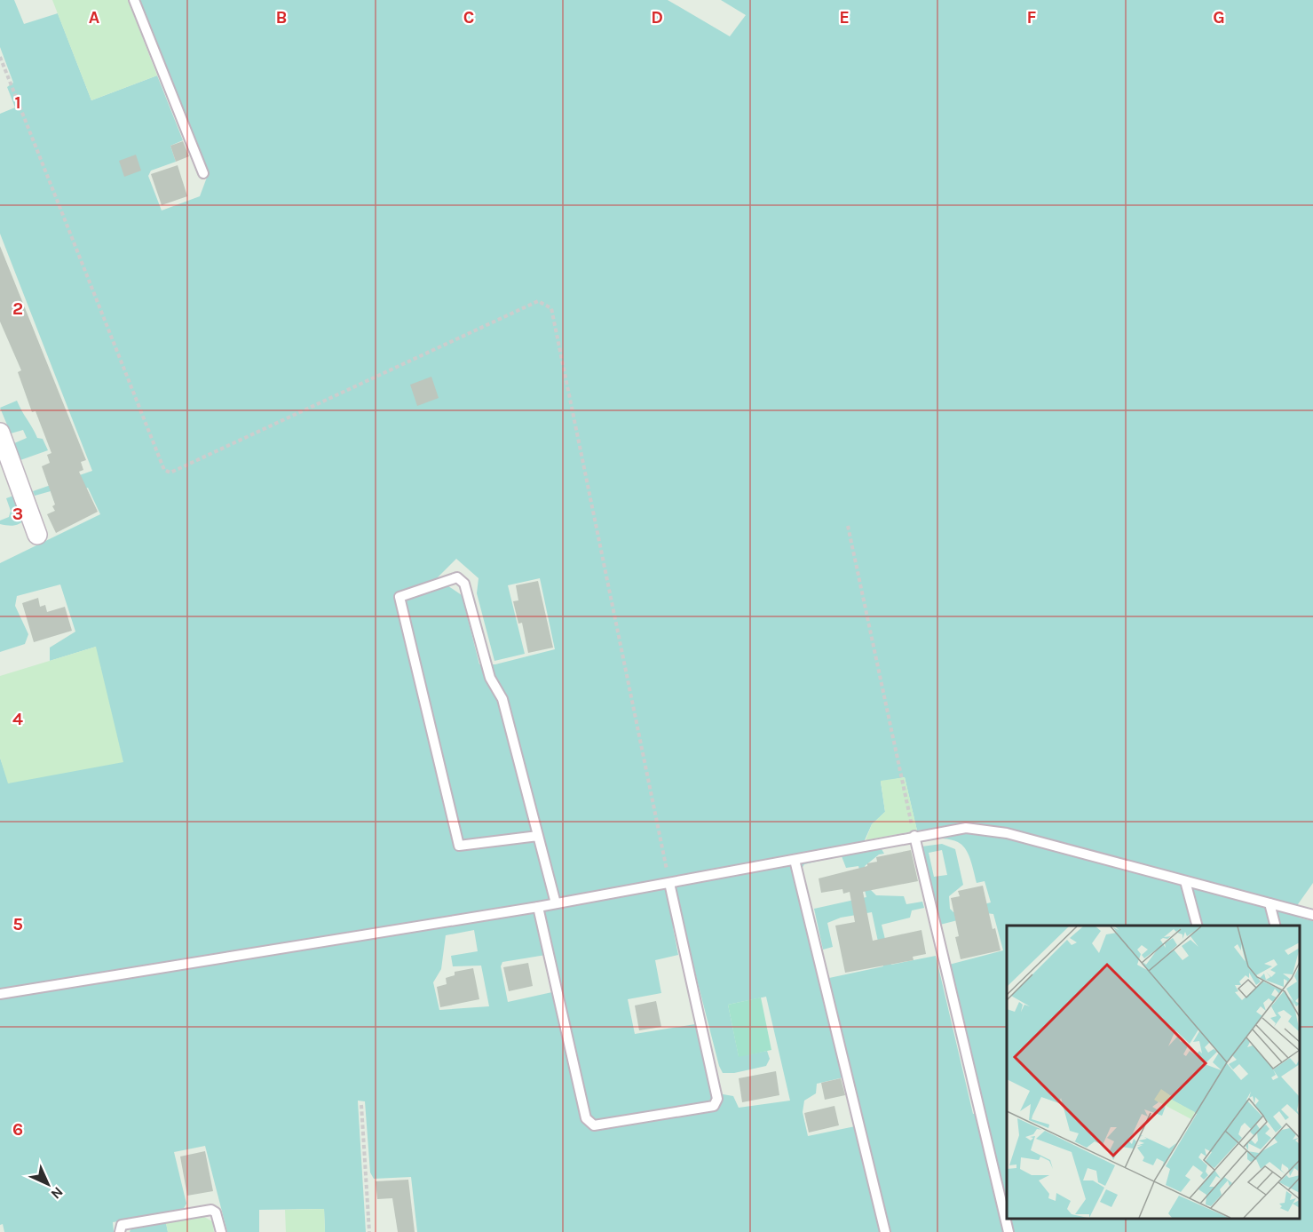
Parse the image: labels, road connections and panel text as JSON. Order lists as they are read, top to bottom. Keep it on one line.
{"north":"bottom right","grid":{"columns":["A","B","C","D","E","F","G"],"rows":["1","2","3","4","5","6"]}}
